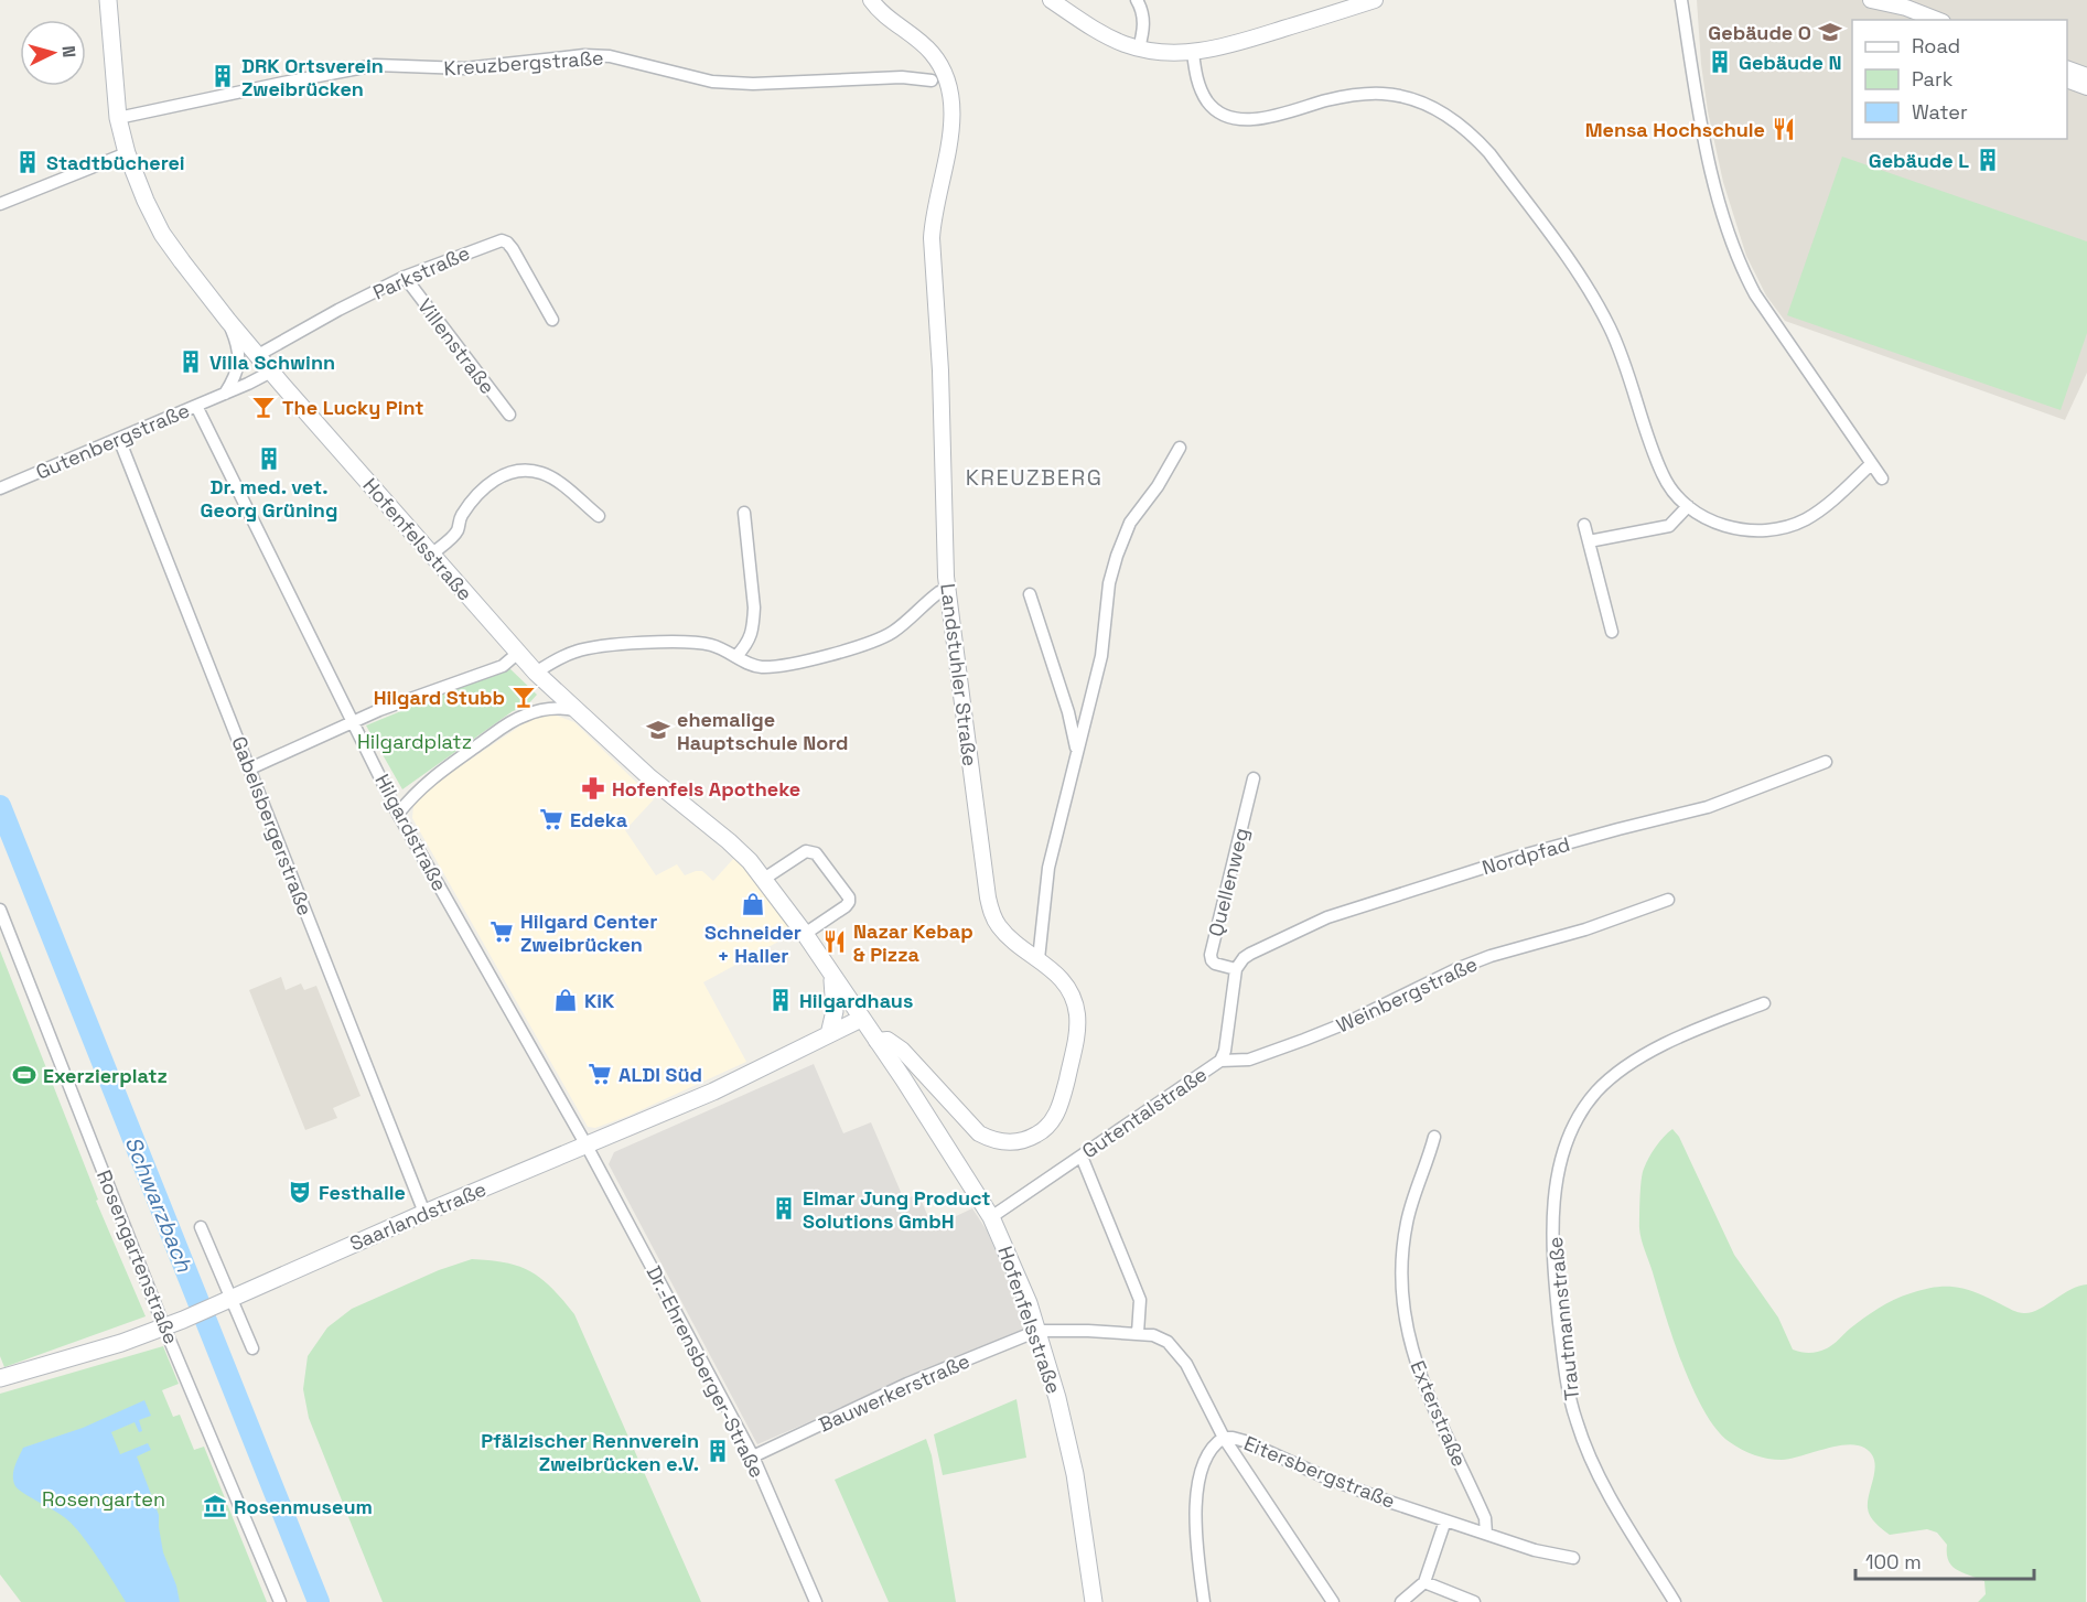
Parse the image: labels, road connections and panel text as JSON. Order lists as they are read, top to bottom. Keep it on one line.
{"streets":{"main road":["Hofenfelsstraße","Saarlandstraße"],"street":["Kreuzbergstraße","Parkstraße","Villenstraße","Gutenbergstraße","Landstuhler Straße","Gabelsbergerstraße","Hilgardstraße","Nordpfad","Quellenweg","Weinbergstraße","Gutentalstraße","Rosengartenstraße","Trautmannstraße","Dr.-Ehrensberger-Straße","Bauwerkerstraße","Exterstraße","Eitersbergstraße"]},"crossings":[["Kreuzbergstraße","Hofenfelsstraße"],["Parkstraße","Villenstraße"],["Parkstraße","Hofenfelsstraße"],["Gutenbergstraße","Hofenfelsstraße"],["Gutenbergstraße","Gabelsbergerstraße"],["Gutenbergstraße","Hilgardstraße"],["Hofenfelsstraße","Landstuhler Straße"],["Hofenfelsstraße","Gutentalstraße"],["Hofenfelsstraße","Saarlandstraße"],["Hofenfelsstraße","Bauwerkerstraße"],["Hofenfelsstraße","Eitersbergstraße"],["Gabelsbergerstraße","Saarlandstraße"],["Hilgardstraße","Saarlandstraße"],["Hilgardstraße","Dr.-Ehrensberger-Straße"],["Nordpfad","Quellenweg"],["Nordpfad","Gutentalstraße"],["Quellenweg","Gutentalstraße"],["Weinbergstraße","Gutentalstraße"],["Saarlandstraße","Rosengartenstraße"],["Saarlandstraße","Dr.-Ehrensberger-Straße"],["Dr.-Ehrensberger-Straße","Bauwerkerstraße"],["Bauwerkerstraße","Eitersbergstraße"],["Exterstraße","Eitersbergstraße"]],"districts":["KREUZBERG"],"water":["Schwarzbach"],"parks":["Hilgardplatz","Rosengarten"],"places":{"school or university":["Gebäude O","ehemalige Hauptschule Nord"],"building":["Gebäude N","DRK Ortsverein Zweibrücken","Gebäude L","Stadtbücherei","Villa Schwinn","Dr. med. vet. Georg Grüning","Hilgardhaus","Elmar Jung Product Solutions GmbH","Pfälzischer Rennverein Zweibrücken e.V."],"restaurant":["Mensa Hochschule","Nazar Kebap & Pizza"],"bar":["The Lucky Pint","Hilgard Stubb"],"pharmacy":["Hofenfels Apotheke"],"supermarket":["Edeka","Hilgard Center Zweibrücken","ALDI Süd"],"shop":["Schneider + Haller","KiK"],"sports":["Exerzierplatz"],"theatre":["Festhalle"],"museum":["Rosenmuseum"]},"legend":["Road","Park","Water"],"scale_bar":"100 m","north":"right"}
